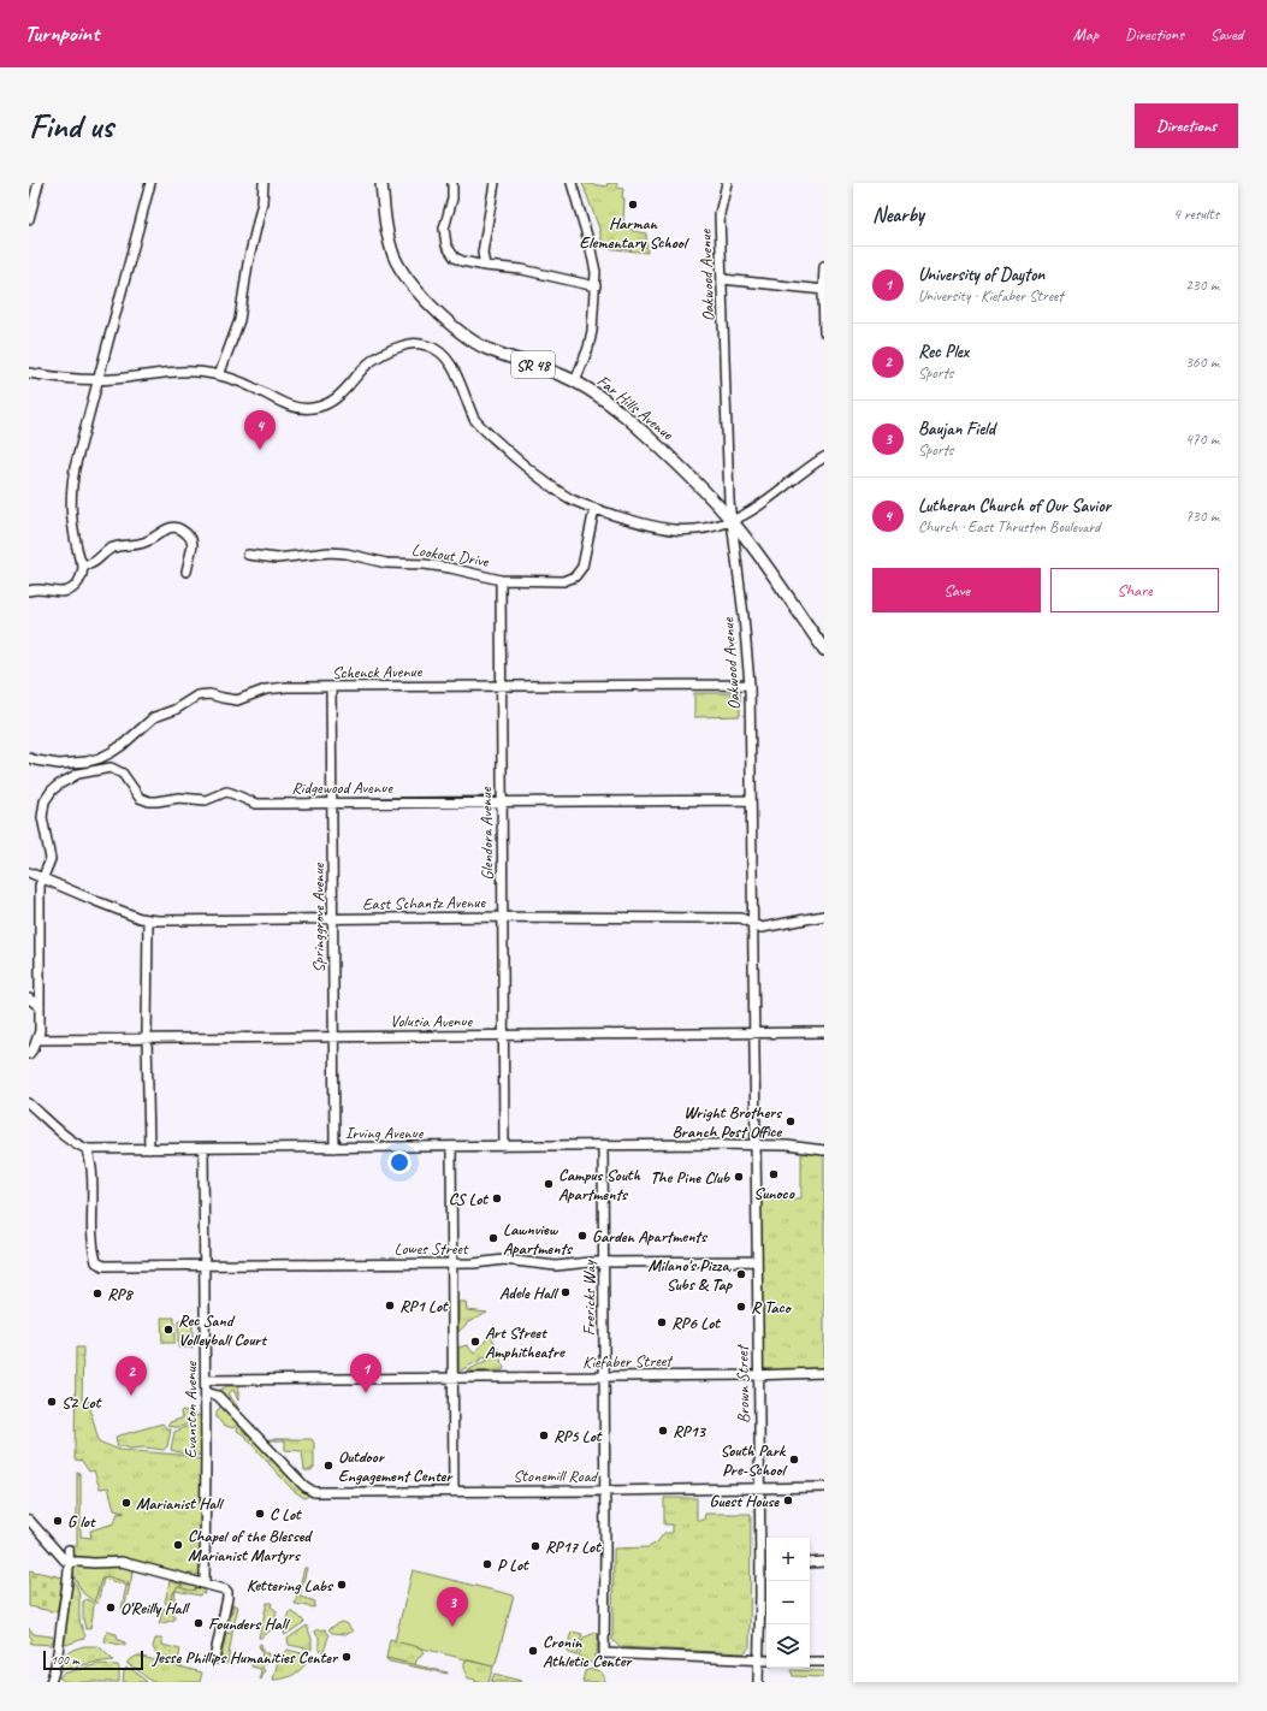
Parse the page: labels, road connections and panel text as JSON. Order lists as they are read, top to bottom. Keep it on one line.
{"streets":{"main road":["SR 48","Far Hills Avenue"],"street":["Oakwood Avenue","Lookout Drive","Schenck Avenue","Ridgewood Avenue","Glendora Avenue","East Schantz Avenue","Springgrove Avenue","Volusia Avenue","Irving Avenue","Lowes Street","Frericks Way","Kiefaber Street","Brown Street","Evanston Avenue","Stonemill Road"]},"crossings":[["Oakwood Avenue","Far Hills Avenue"],["Oakwood Avenue","Schenck Avenue"],["Oakwood Avenue","Ridgewood Avenue"],["Oakwood Avenue","East Schantz Avenue"],["Oakwood Avenue","Volusia Avenue"],["Oakwood Avenue","Irving Avenue"],["Oakwood Avenue","Brown Street"],["Lookout Drive","Glendora Avenue"],["Schenck Avenue","Ridgewood Avenue"],["Schenck Avenue","Glendora Avenue"],["Schenck Avenue","Springgrove Avenue"],["Ridgewood Avenue","Glendora Avenue"],["Ridgewood Avenue","Springgrove Avenue"],["Glendora Avenue","East Schantz Avenue"],["Glendora Avenue","Volusia Avenue"],["Glendora Avenue","Irving Avenue"],["East Schantz Avenue","Springgrove Avenue"],["Springgrove Avenue","Volusia Avenue"],["Springgrove Avenue","Irving Avenue"],["Irving Avenue","Lowes Street"],["Irving Avenue","Frericks Way"],["Irving Avenue","Brown Street"],["Irving Avenue","Evanston Avenue"],["Lowes Street","Frericks Way"],["Lowes Street","Brown Street"],["Lowes Street","Evanston Avenue"],["Frericks Way","Kiefaber Street"],["Frericks Way","Brown Street"],["Frericks Way","Stonemill Road"],["Kiefaber Street","Brown Street"],["Kiefaber Street","Evanston Avenue"],["Brown Street","Stonemill Road"],["Evanston Avenue","Stonemill Road"]],"places":["Harman Elementary School","Wright Brothers Branch Post Office","Sunoco","The Pine Club","Campus South Apartments","CS Lot","Garden Apartments","Lawnview Apartments","Milano's Pizza, Subs & Tap","Adele Hall","RP8","RP1 Lot","R Taco","RP6 Lot","Rec Sand Volleyball Court","Art Street Amphitheatre","S2 Lot","RP13","RP5 Lot","South Park Pre-School","Outdoor Engagement Center","Guest House","Marianist Hall","C Lot","G lot","Chapel of the Blessed Marianist Martyrs","RP17 Lot","P Lot","Kettering Labs","O’Reilly Hall","Founders Hall","Cronin Athletic Center","Jesse Phillips Humanities Center"],"scale_bar":"100 m","page":{"header":"Turnpoint","nav":["Map","Directions","Saved"],"buttons":["Directions",["Save","Share"]],"title":"Find us","heading":["Nearby","4 results"],"list":[{"mark":"1","name":"University of Dayton","note":"University · Kiefaber Street","value":"230 m"},{"mark":"2","name":"Rec Plex","note":"Sports","value":"360 m"},{"mark":"3","name":"Baujan Field","note":"Sports","value":"470 m"},{"mark":"4","name":"Lutheran Church of Our Savior","note":"Church · East Thruston Boulevard","value":"730 m"}],"pins":["4","1","2","3"],"map_buttons":["+","−"],"scale":"100 m"}}
